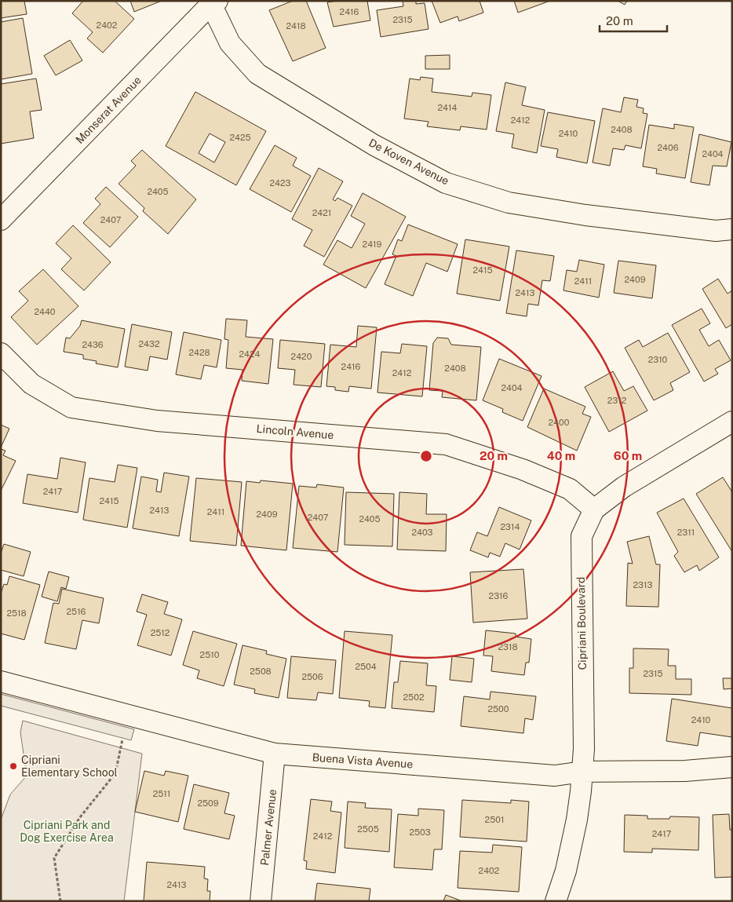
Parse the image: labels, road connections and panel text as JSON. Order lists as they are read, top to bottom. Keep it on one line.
{"streets":{"street":["Monserat Avenue","De Koven Avenue","Lincoln Avenue","Cipriani Boulevard","Buena Vista Avenue","Palmer Avenue"]},"crossings":[["Monserat Avenue","De Koven Avenue"],["Lincoln Avenue","Cipriani Boulevard"],["Cipriani Boulevard","Buena Vista Avenue"],["Buena Vista Avenue","Palmer Avenue"]],"parks":["Cipriani Park and Dog Exercise Area"],"places":["Cipriani Elementary School"],"house_numbers":["2416","2315","2402","2418","2414","2412","2408","2410","2425","2406","2404","2423","2405","2421","2407","2419","2415","2409","2411","2413","2440","2432","2436","2428","2424","2420","2310","2416","2408","2412","2404","2312","2400","2417","2415","2413","2411","2409","2407","2405","2314","2403","2311","2313","2316","2516","2518","2512","2318","2510","2504","2508","2315","2506","2502","2500","2410","2511","2509","2501","2505","2503","2417","2412","2402","2413"],"scale_bar":"20 m","rings":["20 m","40 m","60 m"]}
